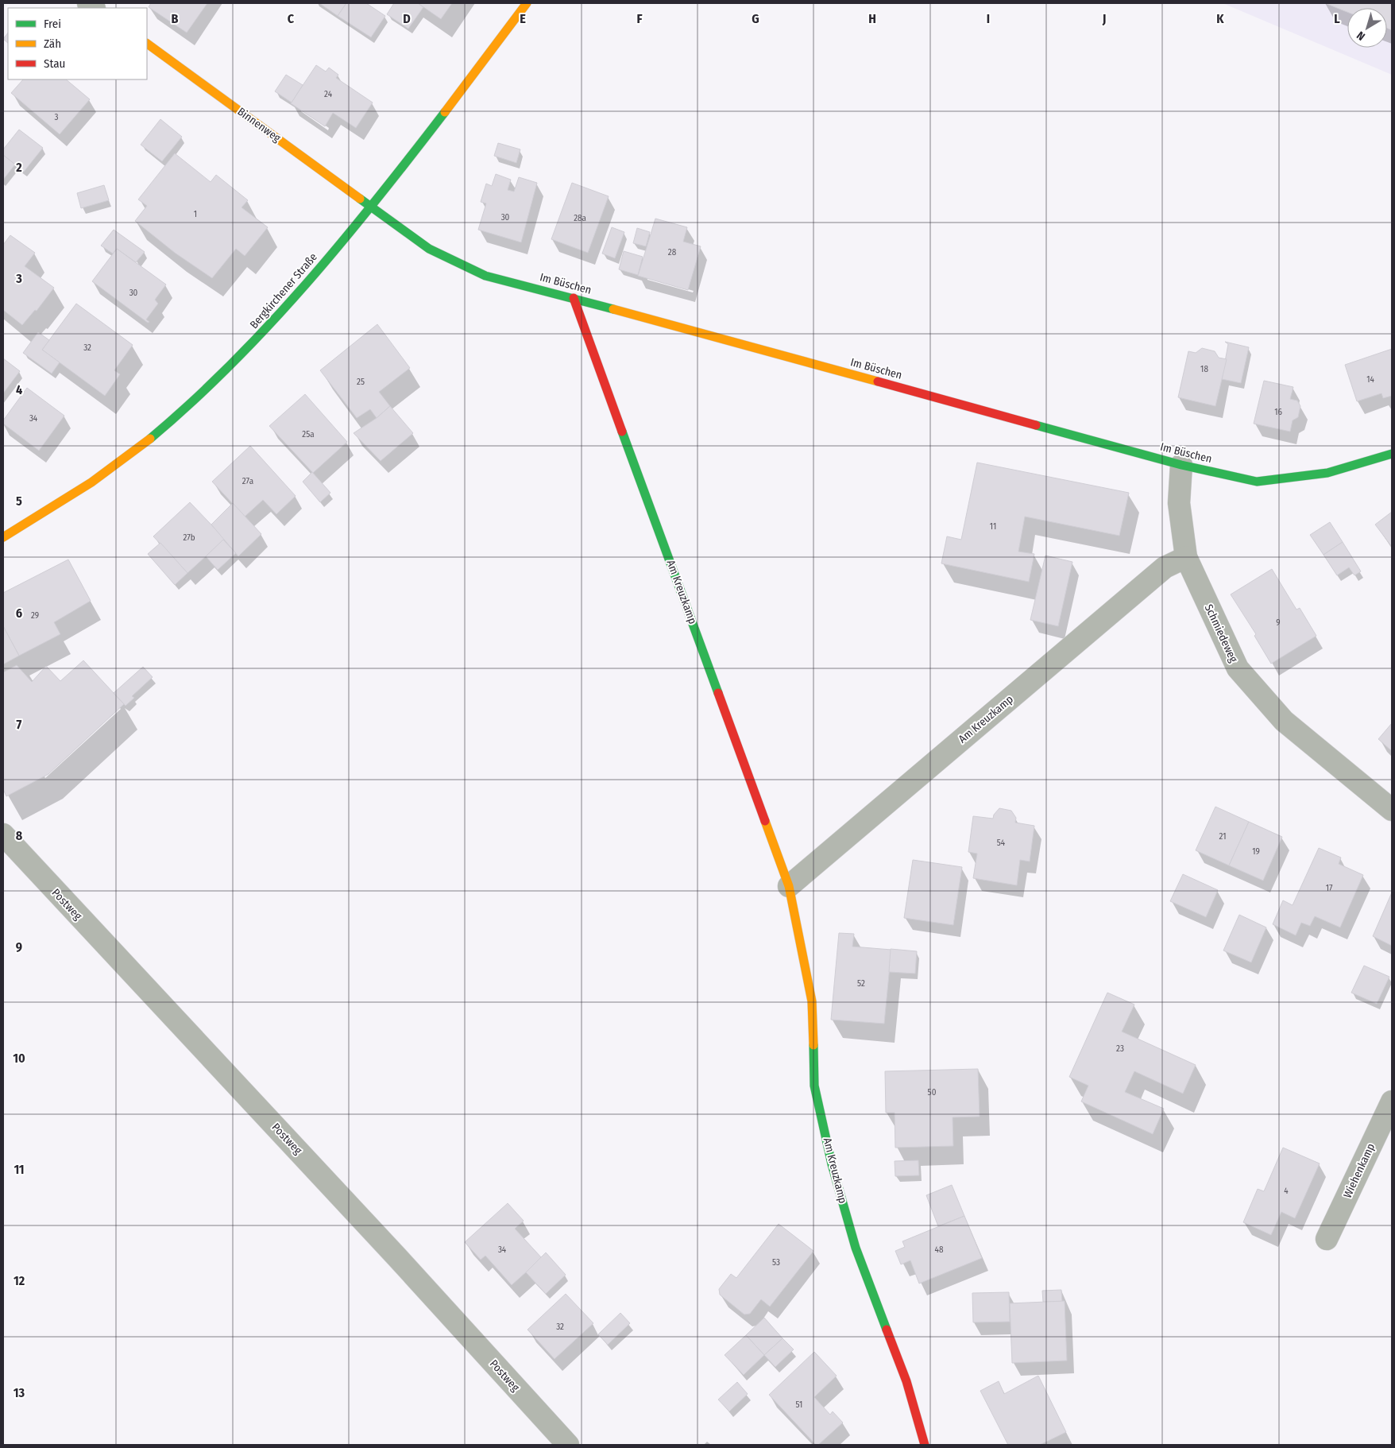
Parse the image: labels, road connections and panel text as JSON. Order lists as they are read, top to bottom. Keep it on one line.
{"streets":{"street":["Binnenweg","Im Büschen","Bergkirchener Straße","Am Kreuzkamp","Schmiedeweg","Postweg","Wiehenkamp"]},"crossings":[["Binnenweg","Im Büschen"],["Binnenweg","Bergkirchener Straße"],["Im Büschen","Bergkirchener Straße"],["Im Büschen","Am Kreuzkamp"],["Im Büschen","Schmiedeweg"],["Am Kreuzkamp","Schmiedeweg"]],"house_numbers":["24","3","1","30","28a","28","30","32","18","14","25","16","34","25a","27a","11","27b","29","9","21","54","19","17","52","23","50","4","34","48","53","32","51"],"legend":["Frei","Zäh","Stau"],"north":"bottom left","grid":{"columns":["B","C","D","E","F","G","H","I","J","K","L"],"rows":["2","3","4","5","6","7","8","9","10","11","12","13"]}}
